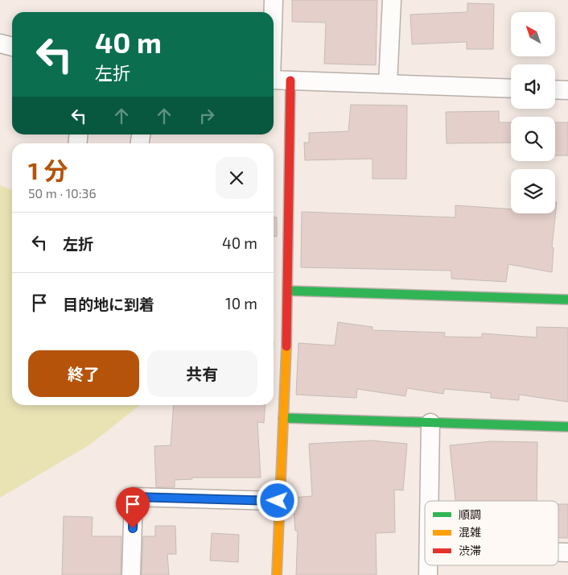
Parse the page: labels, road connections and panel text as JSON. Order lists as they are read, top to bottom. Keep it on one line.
{"legend":["順調","混雑","渋滞"],"north":"top left","page":{"turn":["40 m","左折"],"heading":["1 分","50 m · 10:36"],"list":[{"name":"左折","value":"40 m"},{"name":"目的地に到着","value":"10 m"}],"buttons":["終了","共有"]}}
